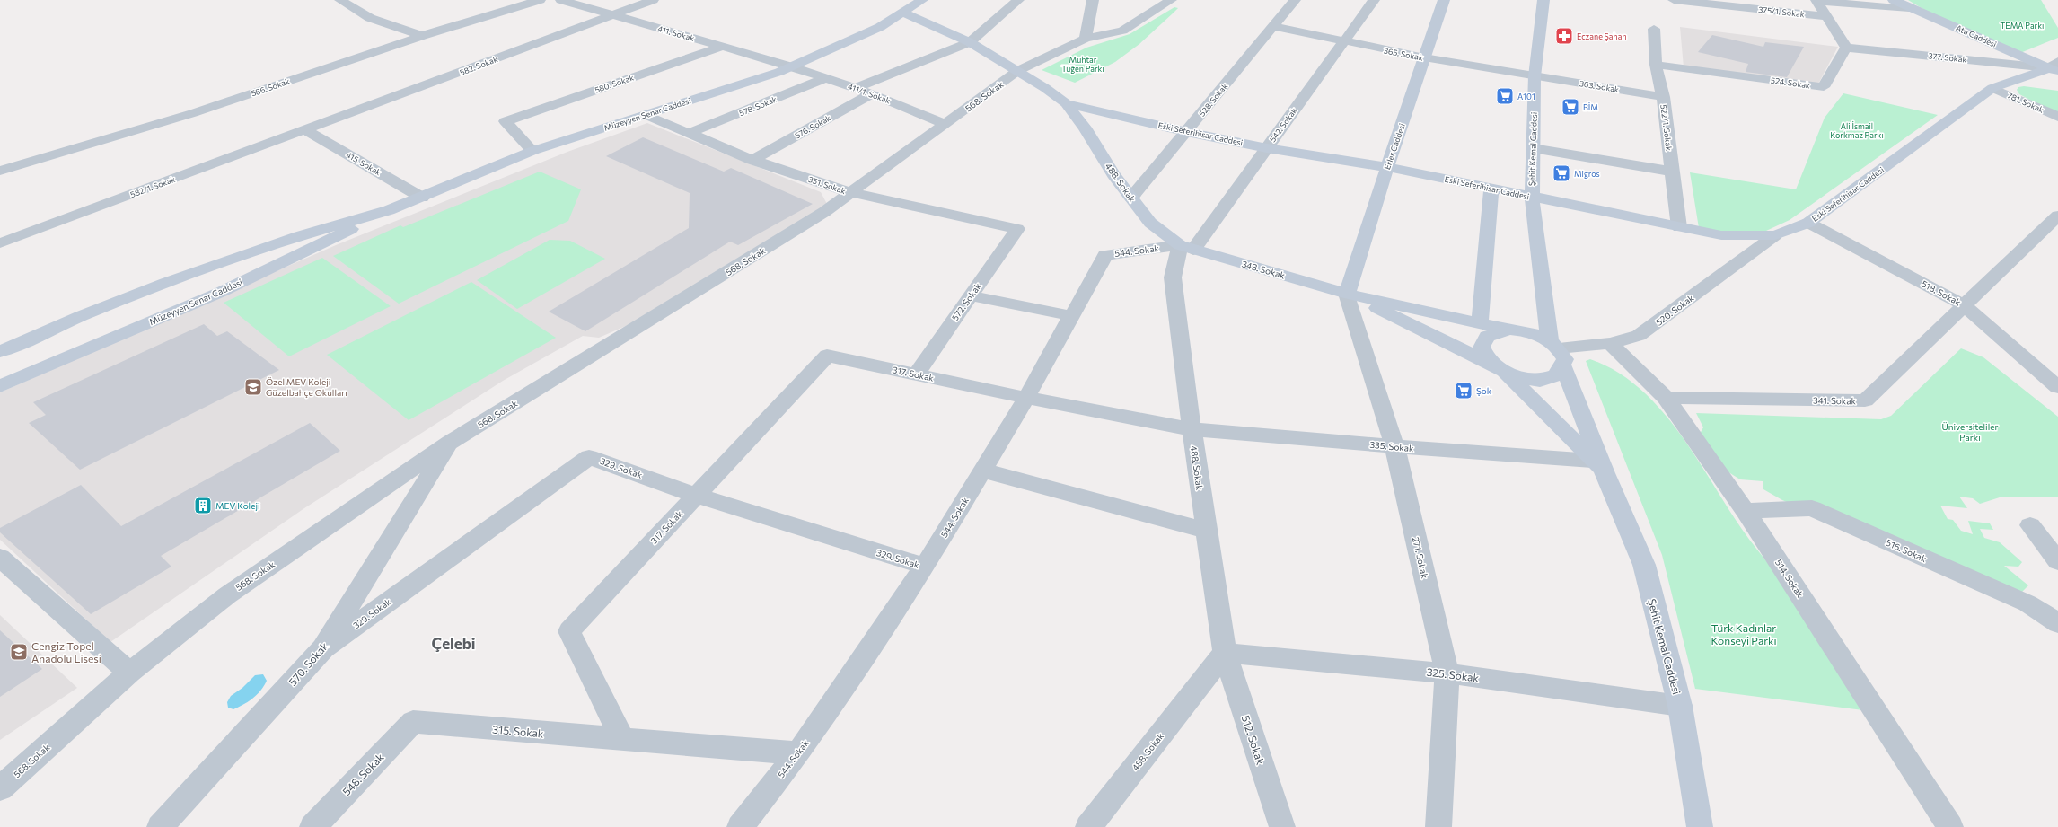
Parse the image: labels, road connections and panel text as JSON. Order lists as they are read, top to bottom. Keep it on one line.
{"streets":{"main road":["Ata Caddesi","Müzeyyen Senar Caddesi","Eski Seferihisar Caddesi","Erler Caddesi","Şehit Kemal Caddesi","488. Sokak","343. Sokak"],"street":["375/1. Sokak","411. Sokak","365. Sokak","377. Sokak","582. Sokak","524. Sokak","580. Sokak","363. Sokak","586. Sokak","411/1. Sokak","568. Sokak","528. Sokak","781. Sokak","578. Sokak","542. Sokak","576. Sokak","522/1. Sokak","415. Sokak","351. Sokak","582/1. Sokak","544. Sokak","518. Sokak","572. Sokak","520. Sokak","317. Sokak","341. Sokak","335. Sokak","329. Sokak","516. Sokak","271. Sokak","514. Sokak","570. Sokak","325. Sokak","315. Sokak","512. Sokak","548. Sokak"]},"crossings":[["411. Sokak","582. Sokak"],["411. Sokak","580. Sokak"],["411. Sokak","411/1. Sokak"],["411. Sokak","Müzeyyen Senar Caddesi"],["Ata Caddesi","377. Sokak"],["Ata Caddesi","Eski Seferihisar Caddesi"],["365. Sokak","363. Sokak"],["365. Sokak","528. Sokak"],["365. Sokak","542. Sokak"],["365. Sokak","Erler Caddesi"],["365. Sokak","Şehit Kemal Caddesi"],["377. Sokak","524. Sokak"],["377. Sokak","Eski Seferihisar Caddesi"],["582. Sokak","415. Sokak"],["582. Sokak","582/1. Sokak"],["524. Sokak","522/1. Sokak"],["580. Sokak","Müzeyyen Senar Caddesi"],["363. Sokak","522/1. Sokak"],["363. Sokak","Şehit Kemal Caddesi"],["411/1. Sokak","568. Sokak"],["411/1. Sokak","578. Sokak"],["411/1. Sokak","Müzeyyen Senar Caddesi"],["411/1. Sokak","576. Sokak"],["568. Sokak","Eski Seferihisar Caddesi"],["568. Sokak","351. Sokak"],["568. Sokak","570. Sokak"],["528. Sokak","Eski Seferihisar Caddesi"],["528. Sokak","488. Sokak"],["781. Sokak","Eski Seferihisar Caddesi"],["578. Sokak","351. Sokak"],["Müzeyyen Senar Caddesi","Eski Seferihisar Caddesi"],["Müzeyyen Senar Caddesi","415. Sokak"],["Müzeyyen Senar Caddesi","351. Sokak"],["542. Sokak","Eski Seferihisar Caddesi"],["542. Sokak","488. Sokak"],["542. Sokak","544. Sokak"],["542. Sokak","343. Sokak"],["576. Sokak","351. Sokak"],["522/1. Sokak","Eski Seferihisar Caddesi"],["Eski Seferihisar Caddesi","Erler Caddesi"],["Eski Seferihisar Caddesi","Şehit Kemal Caddesi"],["Eski Seferihisar Caddesi","488. Sokak"],["Eski Seferihisar Caddesi","518. Sokak"],["Eski Seferihisar Caddesi","520. Sokak"],["Erler Caddesi","343. Sokak"],["Erler Caddesi","271. Sokak"],["Şehit Kemal Caddesi","520. Sokak"],["Şehit Kemal Caddesi","335. Sokak"],["Şehit Kemal Caddesi","325. Sokak"],["415. Sokak","582/1. Sokak"],["488. Sokak","544. Sokak"],["488. Sokak","343. Sokak"],["488. Sokak","317. Sokak"],["488. Sokak","335. Sokak"],["488. Sokak","325. Sokak"],["488. Sokak","512. Sokak"],["351. Sokak","572. Sokak"],["544. Sokak","343. Sokak"],["544. Sokak","317. Sokak"],["544. Sokak","329. Sokak"],["343. Sokak","271. Sokak"],["518. Sokak","341. Sokak"],["572. Sokak","317. Sokak"],["520. Sokak","514. Sokak"],["317. Sokak","335. Sokak"],["317. Sokak","329. Sokak"],["317. Sokak","315. Sokak"],["341. Sokak","514. Sokak"],["335. Sokak","271. Sokak"],["329. Sokak","570. Sokak"],["516. Sokak","514. Sokak"],["271. Sokak","325. Sokak"],["325. Sokak","512. Sokak"],["315. Sokak","548. Sokak"]],"districts":["Çelebi"],"parks":["TEMA Parkı","Muhtar Tüğen Parkı","Ali İsmail Korkmaz Parkı","Üniversiteliler Parkı","Türk Kadınlar Konseyi Parkı"],"places":{"pharmacy":["Eczane Şahan"],"supermarket":["A101","BİM","Migros","Şok"],"school or university":["Özel MEV Koleji Güzelbahçe Okulları","Cengiz Topel Anadolu Lisesi"],"building":["MEV Koleji"]}}
